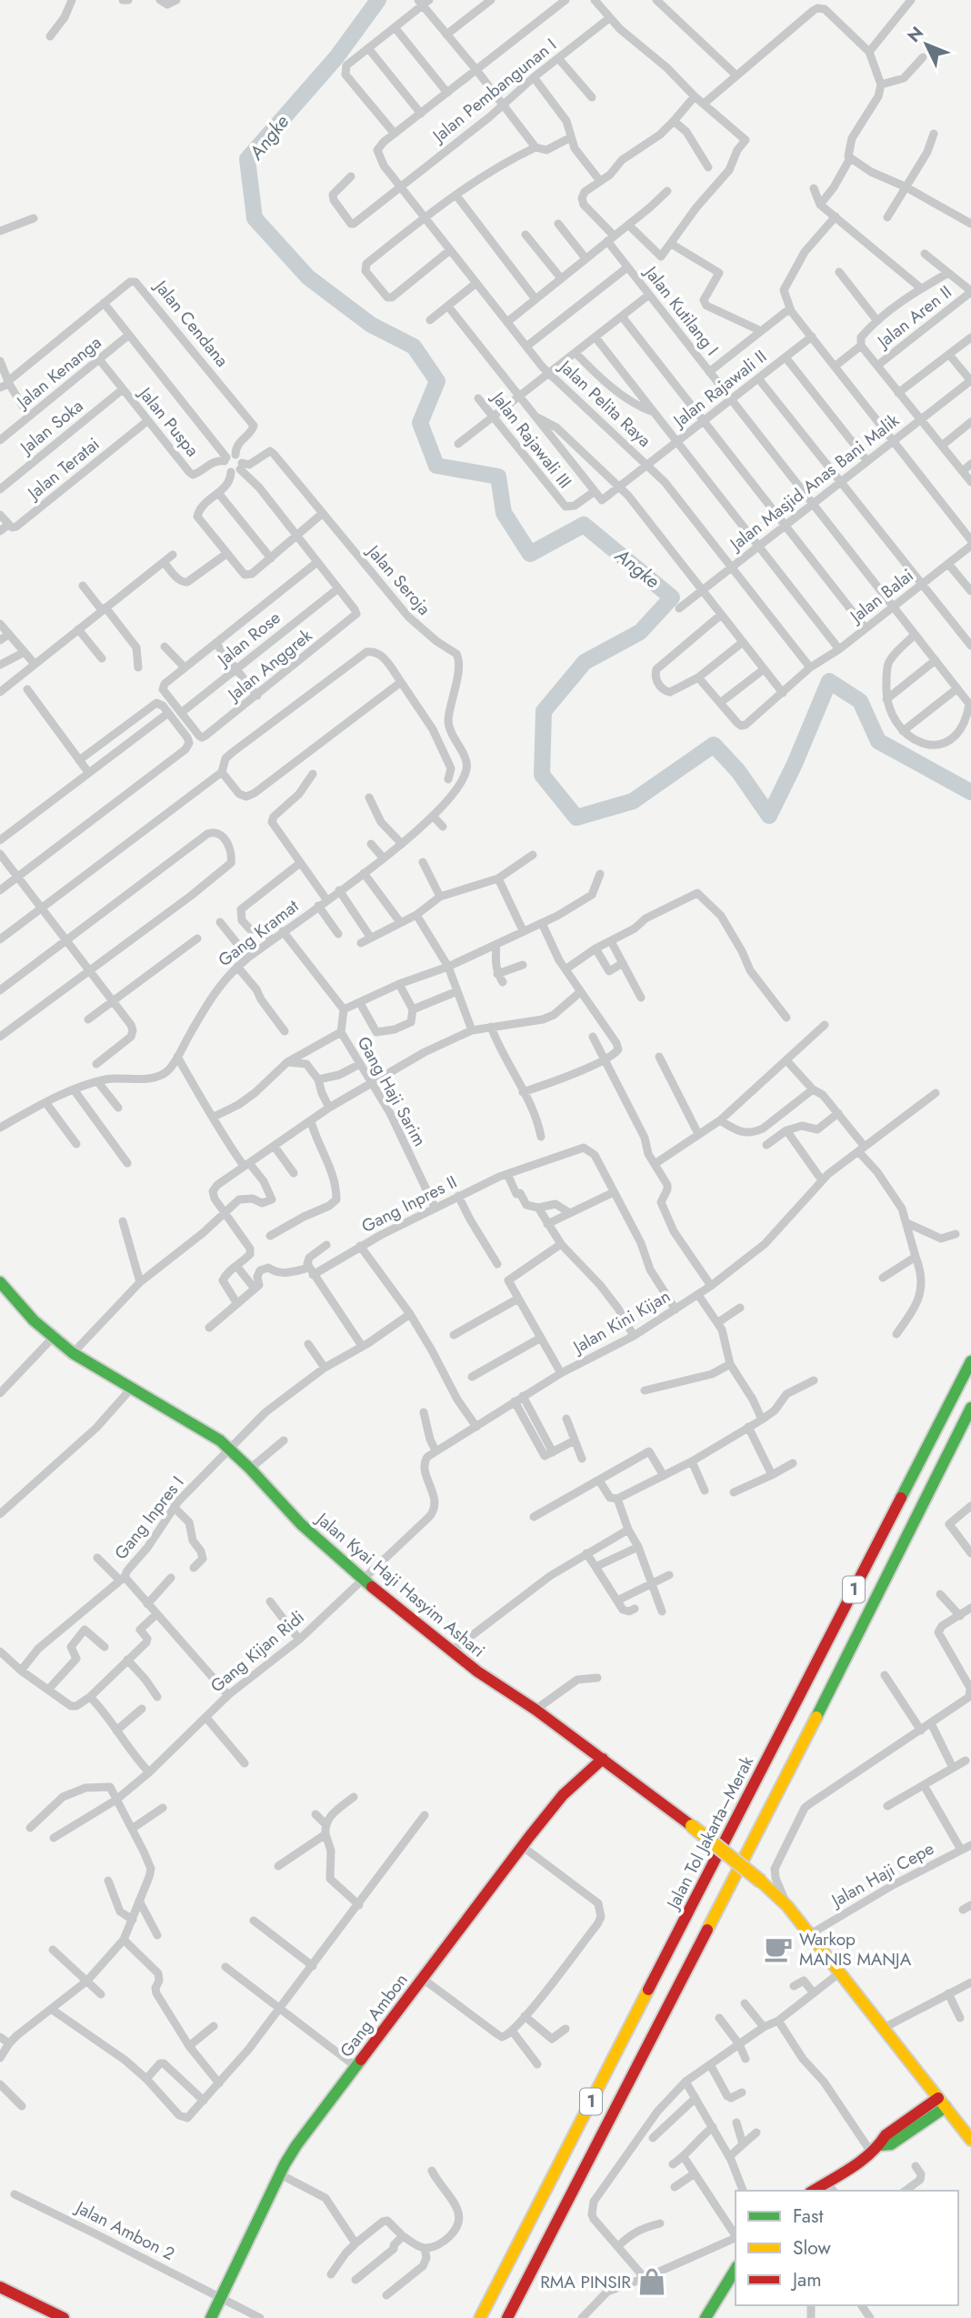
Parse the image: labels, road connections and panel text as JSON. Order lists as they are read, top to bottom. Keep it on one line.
{"streets":{"main road":["Jalan Kyai Haji Hasyim Ashari","1","Jalan Tol Jakarta–Merak","Gang Ambon"],"street":["Jalan Pembangunan I","Jalan Kutilang I","Jalan Aren II","Jalan Cendana","Jalan Kenanga","Jalan Rajawali II","Jalan Pelita Raya","Jalan Puspa","Jalan Soka","Jalan Rajawali III","Jalan Teratai","Jalan Masjid Anas Bani Malik","Jalan Seroja","Jalan Balai","Jalan Rose","Jalan Anggrek","Gang Kramat","Gang Haji Sarim","Gang Inpres II","Jalan Kini Kijan","Gang Inpres I","Gang Kijan Ridi","Jalan Haji Cepe","Jalan Ambon 2"]},"crossings":[["Jalan Pembangunan I","Jalan Pelita Raya"],["Jalan Kutilang I","Jalan Rajawali II"],["Jalan Kutilang I","Jalan Masjid Anas Bani Malik"],["Jalan Kutilang I","Jalan Balai"],["Jalan Cendana","Jalan Puspa"],["Jalan Kenanga","Jalan Puspa"],["Jalan Rajawali II","Jalan Pelita Raya"],["Jalan Rajawali II","Jalan Rajawali III"],["Jalan Pelita Raya","Jalan Masjid Anas Bani Malik"],["Jalan Pelita Raya","Jalan Balai"],["Jalan Puspa","Jalan Soka"],["Jalan Puspa","Jalan Teratai"],["Jalan Seroja","Gang Kramat"],["Jalan Rose","Jalan Anggrek"],["Gang Haji Sarim","Gang Inpres II"],["Gang Inpres II","Jalan Kini Kijan"],["Gang Inpres I","Jalan Kyai Haji Hasyim Ashari"],["Gang Inpres I","Gang Kijan Ridi"],["Jalan Kyai Haji Hasyim Ashari","Gang Kijan Ridi"],["Jalan Kyai Haji Hasyim Ashari","Jalan Haji Cepe"],["Jalan Kyai Haji Hasyim Ashari","Gang Ambon"],["Gang Ambon","Jalan Ambon 2"]],"water":["Angke"],"places":{"cafe":["Warkop MANIS MANJA"],"shop":["RMA PINSIR"]},"legend":["Fast","Slow","Jam"],"north":"top left"}
